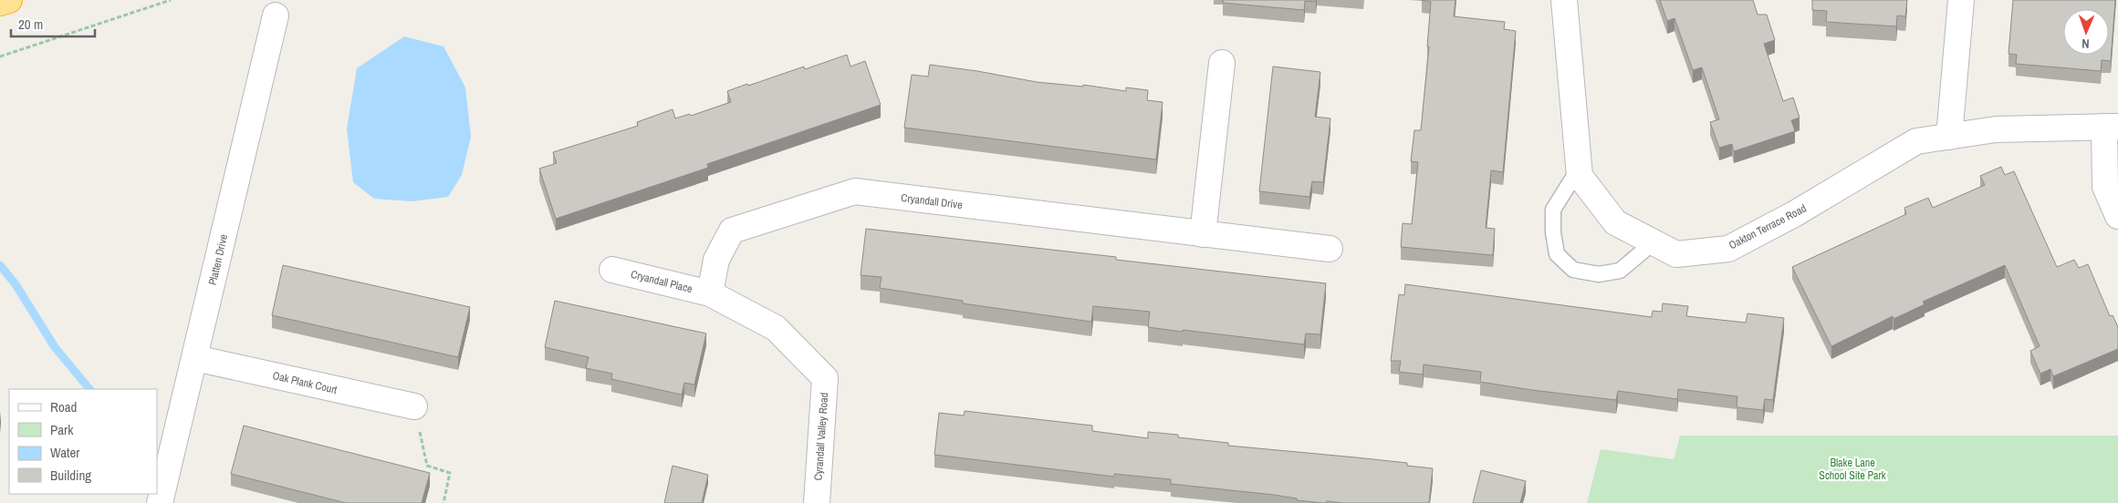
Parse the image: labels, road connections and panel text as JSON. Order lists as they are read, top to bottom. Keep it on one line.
{"streets":{"street":["Cryandall Drive","Oakton Terrace Road","Platten Drive","Cryandall Place","Oak Plank Court","Cyrandall Valley Road"]},"crossings":[["Cryandall Drive","Cryandall Place"],["Cryandall Drive","Cyrandall Valley Road"],["Platten Drive","Oak Plank Court"],["Cryandall Place","Cyrandall Valley Road"]],"parks":["Blake Lane School Site Park"],"legend":["Road","Park","Water","Building"],"scale_bar":"20 m","north":"bottom"}
